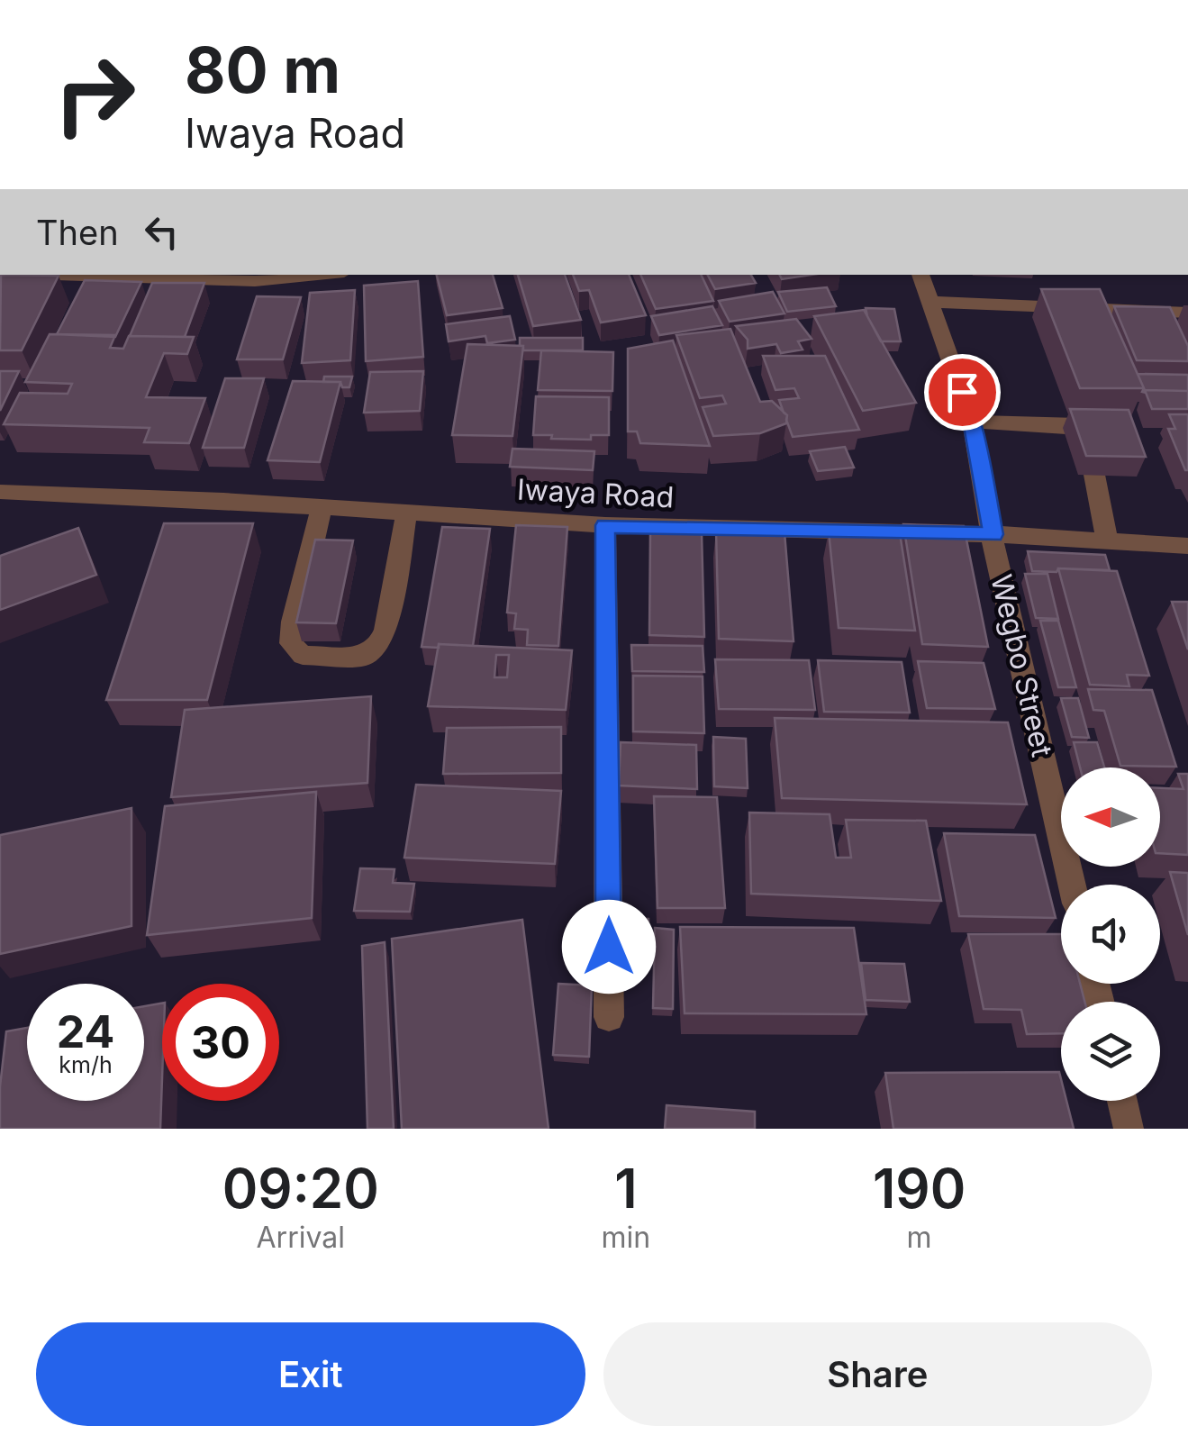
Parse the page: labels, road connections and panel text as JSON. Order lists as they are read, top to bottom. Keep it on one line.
{"streets":{"street":["Iwaya Road","Wegbo Street"]},"crossings":[["Iwaya Road","Wegbo Street"]],"north":"left","page":{"turn":["80 m","Iwaya Road"],"then":"Then","speed":"24 km/h","limit":"30","eta":["09:20","Arrival","1","min","190","m"],"buttons":["Exit","Share"]}}
